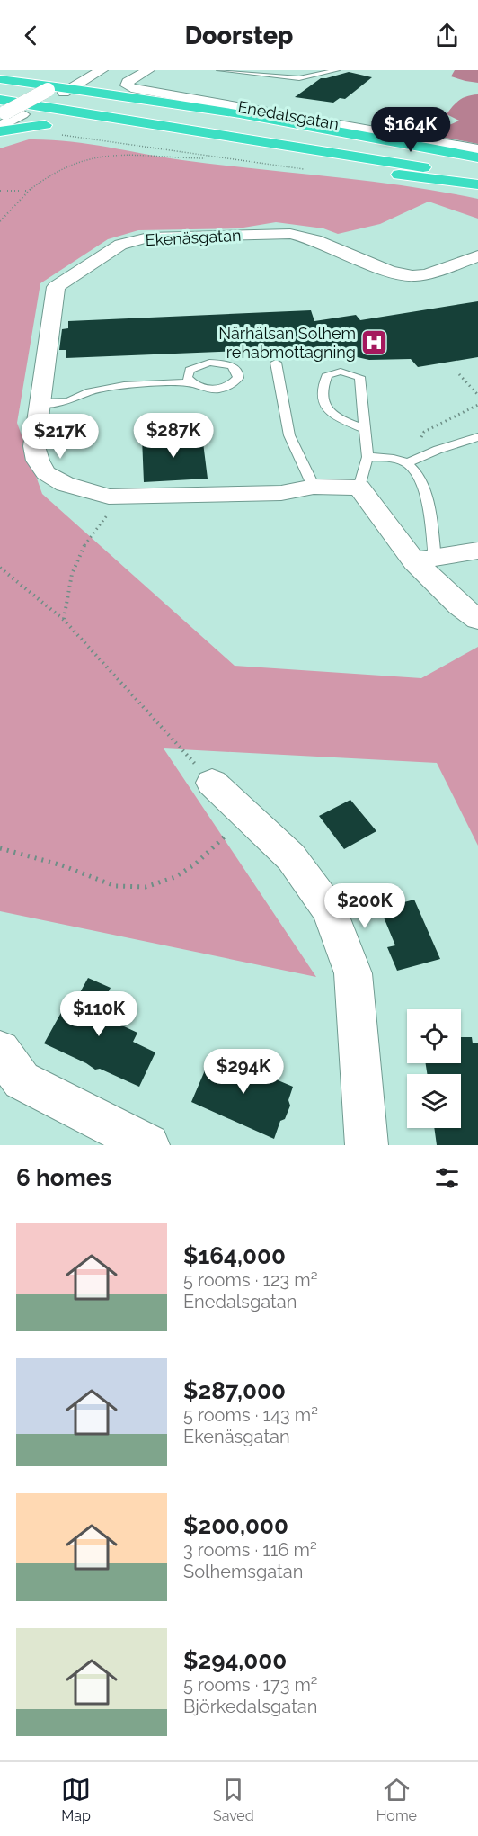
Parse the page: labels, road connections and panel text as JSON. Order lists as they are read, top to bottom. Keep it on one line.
{"streets":{"street":["Enedalsgatan","Ekenäsgatan"]},"places":{"hospital":["Närhälsan Solhem rehabmottagning"]},"page":{"header":"Doorstep","price":["$164K","$287K","$217K","$200K","$110K","$294K"],"heading":"6 homes","list":[{"name":"$164,000","note":"5 rooms · 123 m² · Enedalsgatan"},{"name":"$287,000","note":"5 rooms · 143 m² · Ekenäsgatan"},{"name":"$200,000","note":"3 rooms · 116 m² · Solhemsgatan"},{"name":"$294,000","note":"5 rooms · 173 m² · Björkedalsgatan"}],"tabs":["Map","Saved","Home"]}}
